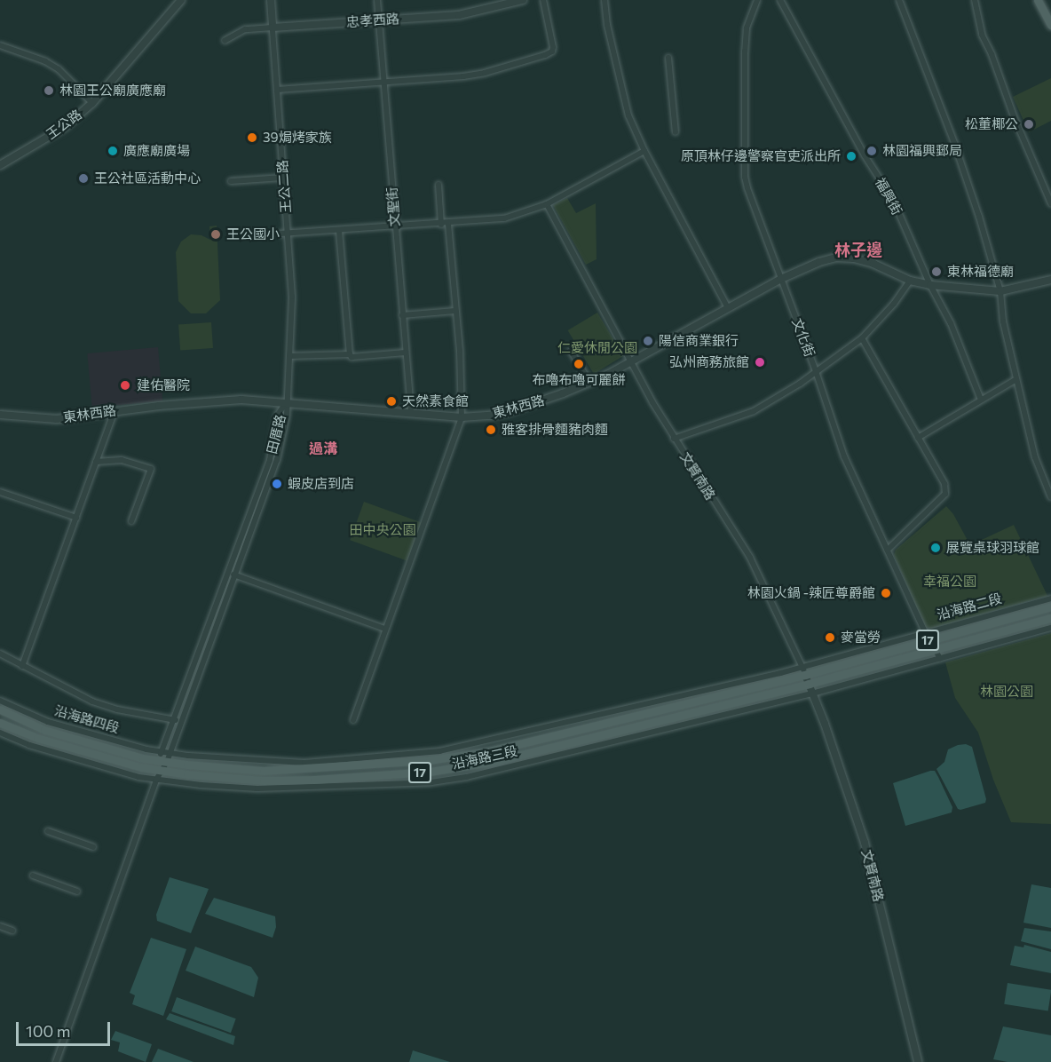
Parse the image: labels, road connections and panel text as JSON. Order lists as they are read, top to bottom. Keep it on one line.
{"streets":{"main road":["沿海路二段","17","沿海路四段","沿海路三段"],"street":["忠孝西路","王公路","王公二路","福興街","文聖街","文化街","東林西路","田厝路","文賢南路"]},"crossings":[["忠孝西路","王公二路"],["忠孝西路","文聖街"],["王公二路","東林西路"],["王公二路","田厝路"],["福興街","東林西路"],["文聖街","東林西路"],["文化街","東林西路"],["文化街","沿海路二段"],["文化街","17"],["東林西路","田厝路"],["東林西路","文賢南路"],["田厝路","沿海路四段"],["田厝路","沿海路三段"],["文賢南路","沿海路二段"],["文賢南路","17"],["文賢南路","沿海路三段"],["沿海路二段","沿海路三段"],["17","沿海路三段"],["沿海路四段","沿海路三段"]],"districts":["林子邊","過溝"],"parks":["仁愛休閒公園","田中央公園","幸福公園","林園公園"],"places":["林園王公廟廣應廟","松董椰公","39焗烤家族","廣應廟廣場","林園福興郵局","原頂林仔邊警察官吏派出所","王公社區活動中心","王公國小","東林福德廟","陽信商業銀行","弘州商務旅館","布嚕布嚕可麗餅","建佑醫院","天然素食館","雅客排骨麵豬肉麵","蝦皮店到店","展覽桌球羽球館","林園火鍋 -辣匠尊爵館","麥當勞"],"scale_bar":"100 m"}
